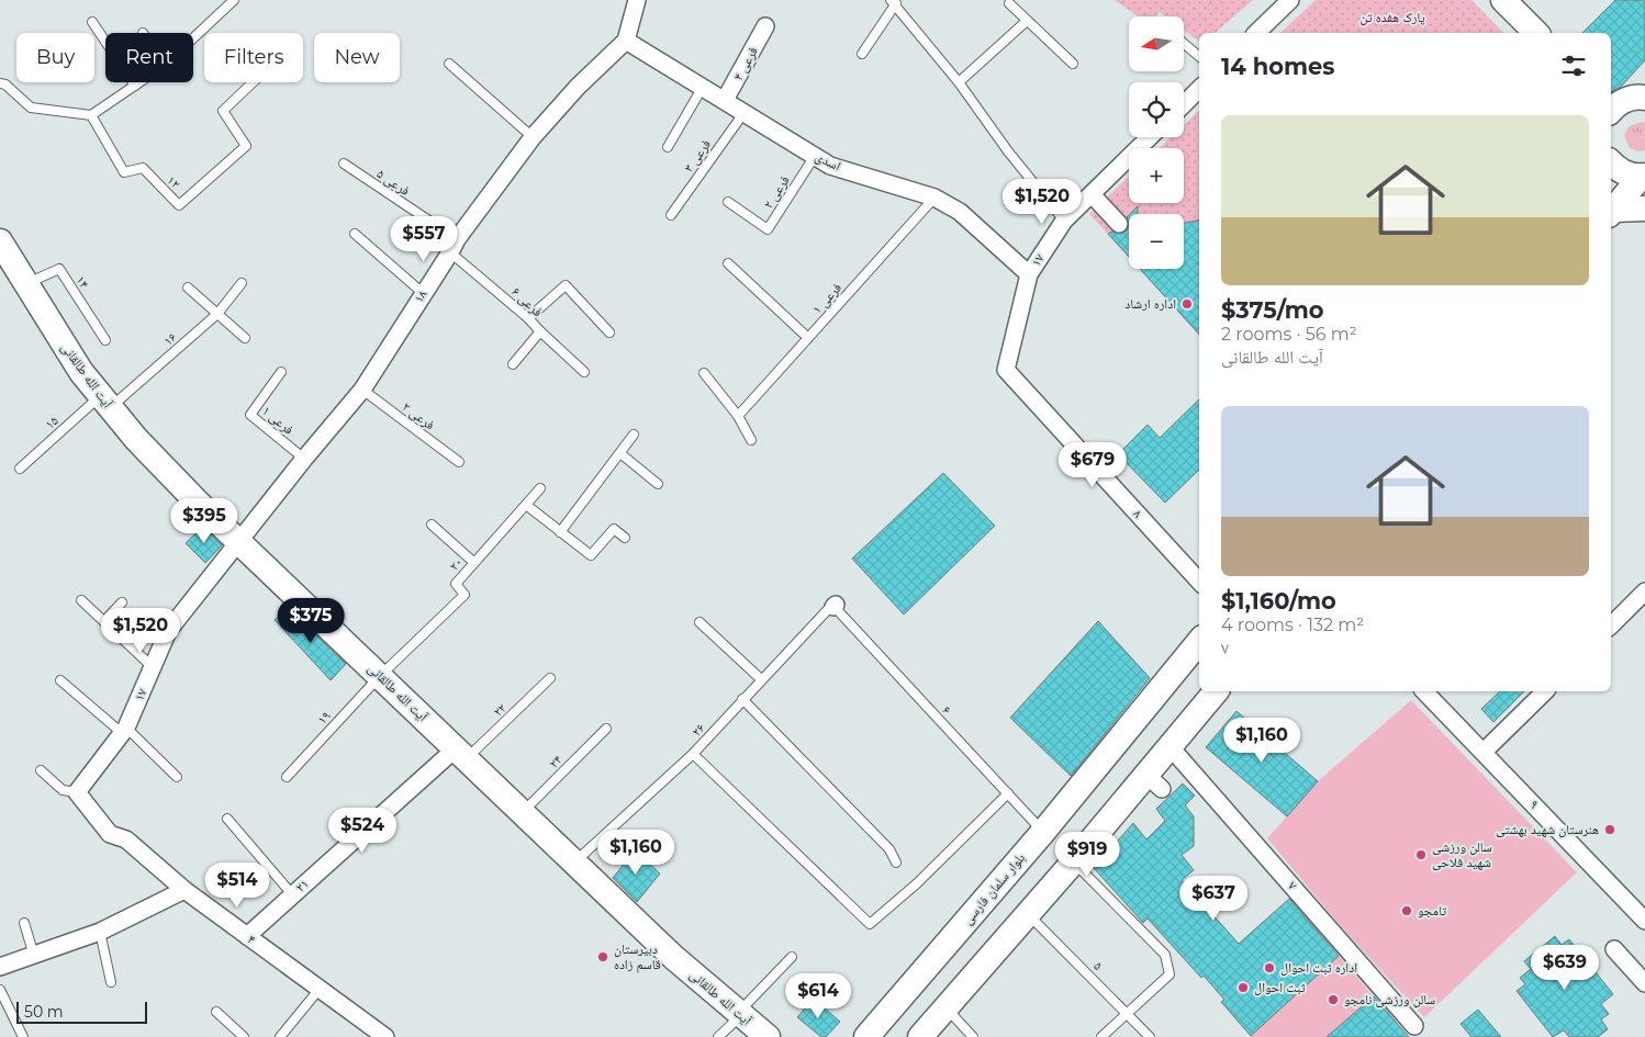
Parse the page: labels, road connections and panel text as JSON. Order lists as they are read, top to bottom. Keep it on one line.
{"streets":{"main road":["آیت الله طالقانی","بلوار سلمان فارسی"],"street":["فرعی ۴","اسدی","۱۷","۱۸","۸","۹","۲۱","۷","۴"],"lane":["فرعی ۳","۱۲","فرعی ۵","فرعی ۲","۱۴","فرعی ۱","فرعی ۶","۱۶","۱۵","۲۰","۲۲","۶","۱۹","۲۶","۲۴","۵"]},"crossings":[["فرعی ۴","اسدی"],["فرعی ۳","اسدی"],["اسدی","فرعی ۲"],["اسدی","۱۷"],["اسدی","۱۸"],["اسدی","فرعی ۱"],["فرعی ۵","۱۸"],["فرعی ۵","فرعی ۶"],["فرعی ۲","۱۸"],["۱۷","۱۸"],["۱۷","آیت الله طالقانی"],["۱۷","۸"],["۱۷","۴"],["۱۴","آیت الله طالقانی"],["۱۸","فرعی ۱"],["۱۸","فرعی ۶"],["۱۸","آیت الله طالقانی"],["۱۶","آیت الله طالقانی"],["۱۶","۱۵"],["آیت الله طالقانی","۱۵"],["آیت الله طالقانی","۲۰"],["آیت الله طالقانی","۲۲"],["آیت الله طالقانی","۱۹"],["آیت الله طالقانی","۲۶"],["آیت الله طالقانی","۲۴"],["آیت الله طالقانی","۲۱"],["۲۰","۱۹"],["۲۲","۲۱"],["۶","۲۶"],["۶","بلوار سلمان فارسی"],["۲۱","۴"]],"parks":["پارک هفده تن"],"places":["اداره ارشاد","هنرستان شهید بهشتی","سالن ورزشی شهید فلاحی","تامجو","دبیرستان قاسم زاده","اداره ثبت احوال","ثبت احوال","سالن ورزشی نامجو"],"scale_bar":"50 m","north":"left","page":{"map_buttons":["+","−"],"chip":["Buy","Rent","Filters","New"],"heading":"14 homes","list":[{"name":"$375/mo","note":"2 rooms · 56 m² · آیت الله طالقانی"},{"name":"$1,160/mo","note":"4 rooms · 132 m² · ۷"}],"price":["$1,520","$557","$679","$395","$375","$1,520","$1,160","$524","$1,160","$919","$514","$637","$639","$614"],"scale":"50 m"}}
